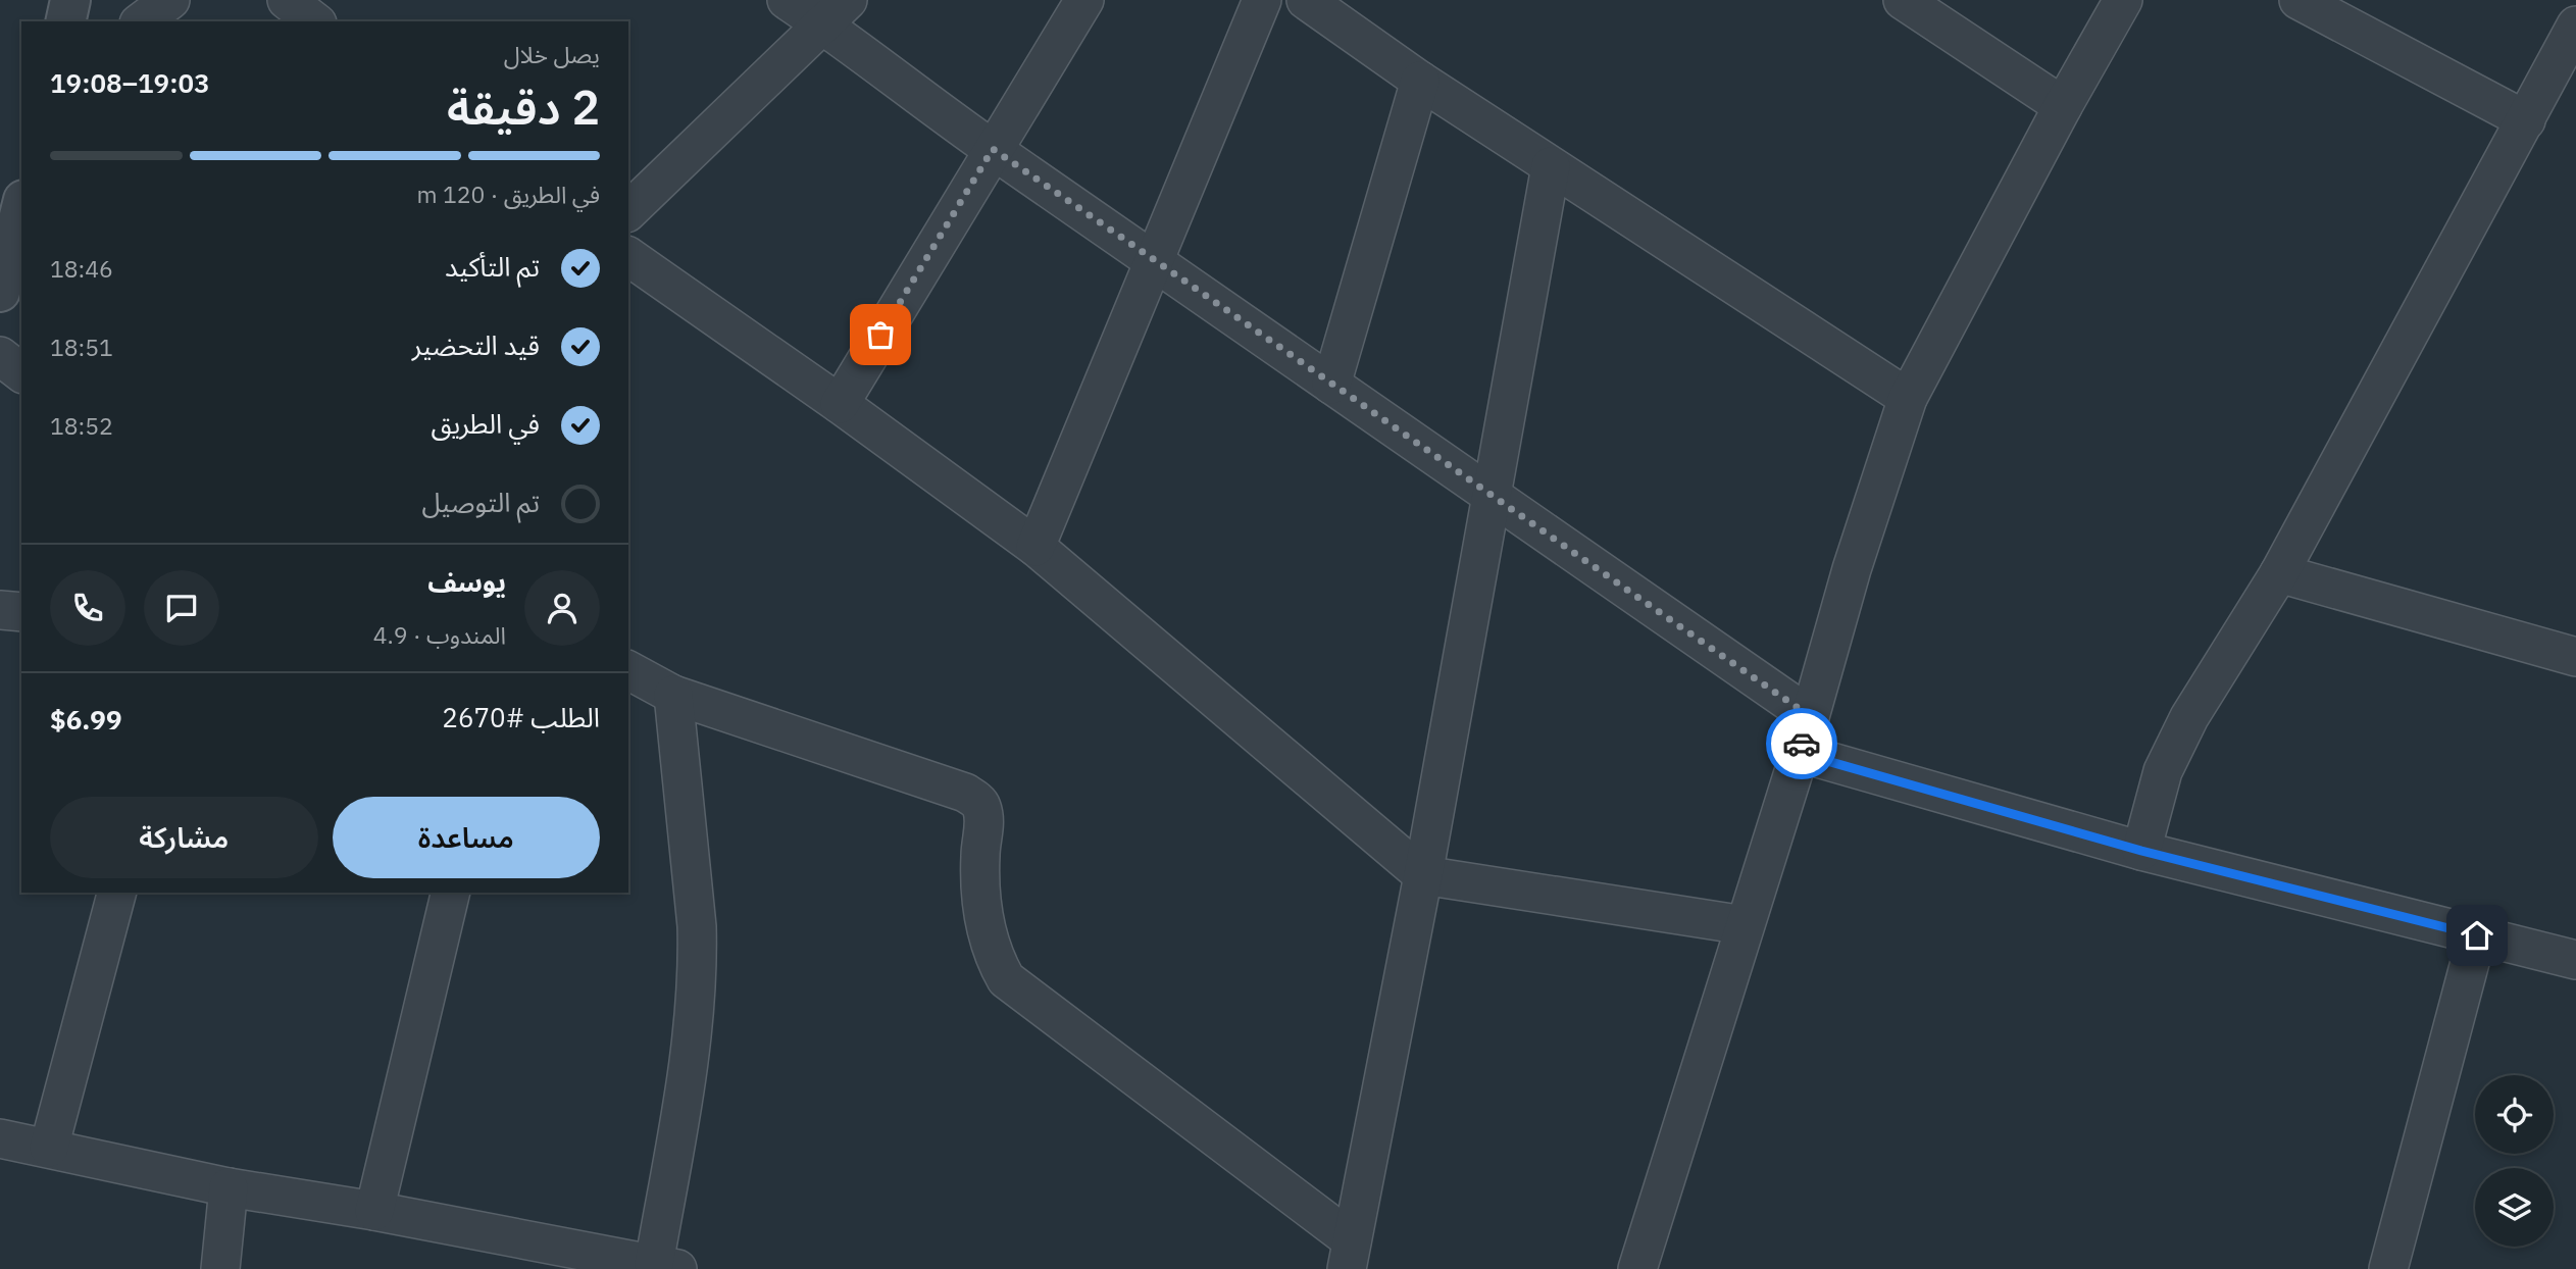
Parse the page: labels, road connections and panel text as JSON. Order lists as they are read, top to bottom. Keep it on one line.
{"page":{"heading":["2 دقيقة","يصل خلال","19:03–19:08"],"panel":["يوسف","المندوب · 4.9","الطلب #2670","$6.99"],"bar":"في الطريق · 120 m","list":[["تم التأكيد","18:46"],["قيد التحضير","18:51"],["في الطريق","18:52"],"تم التوصيل"],"buttons":["مساعدة","مشاركة"]}}
